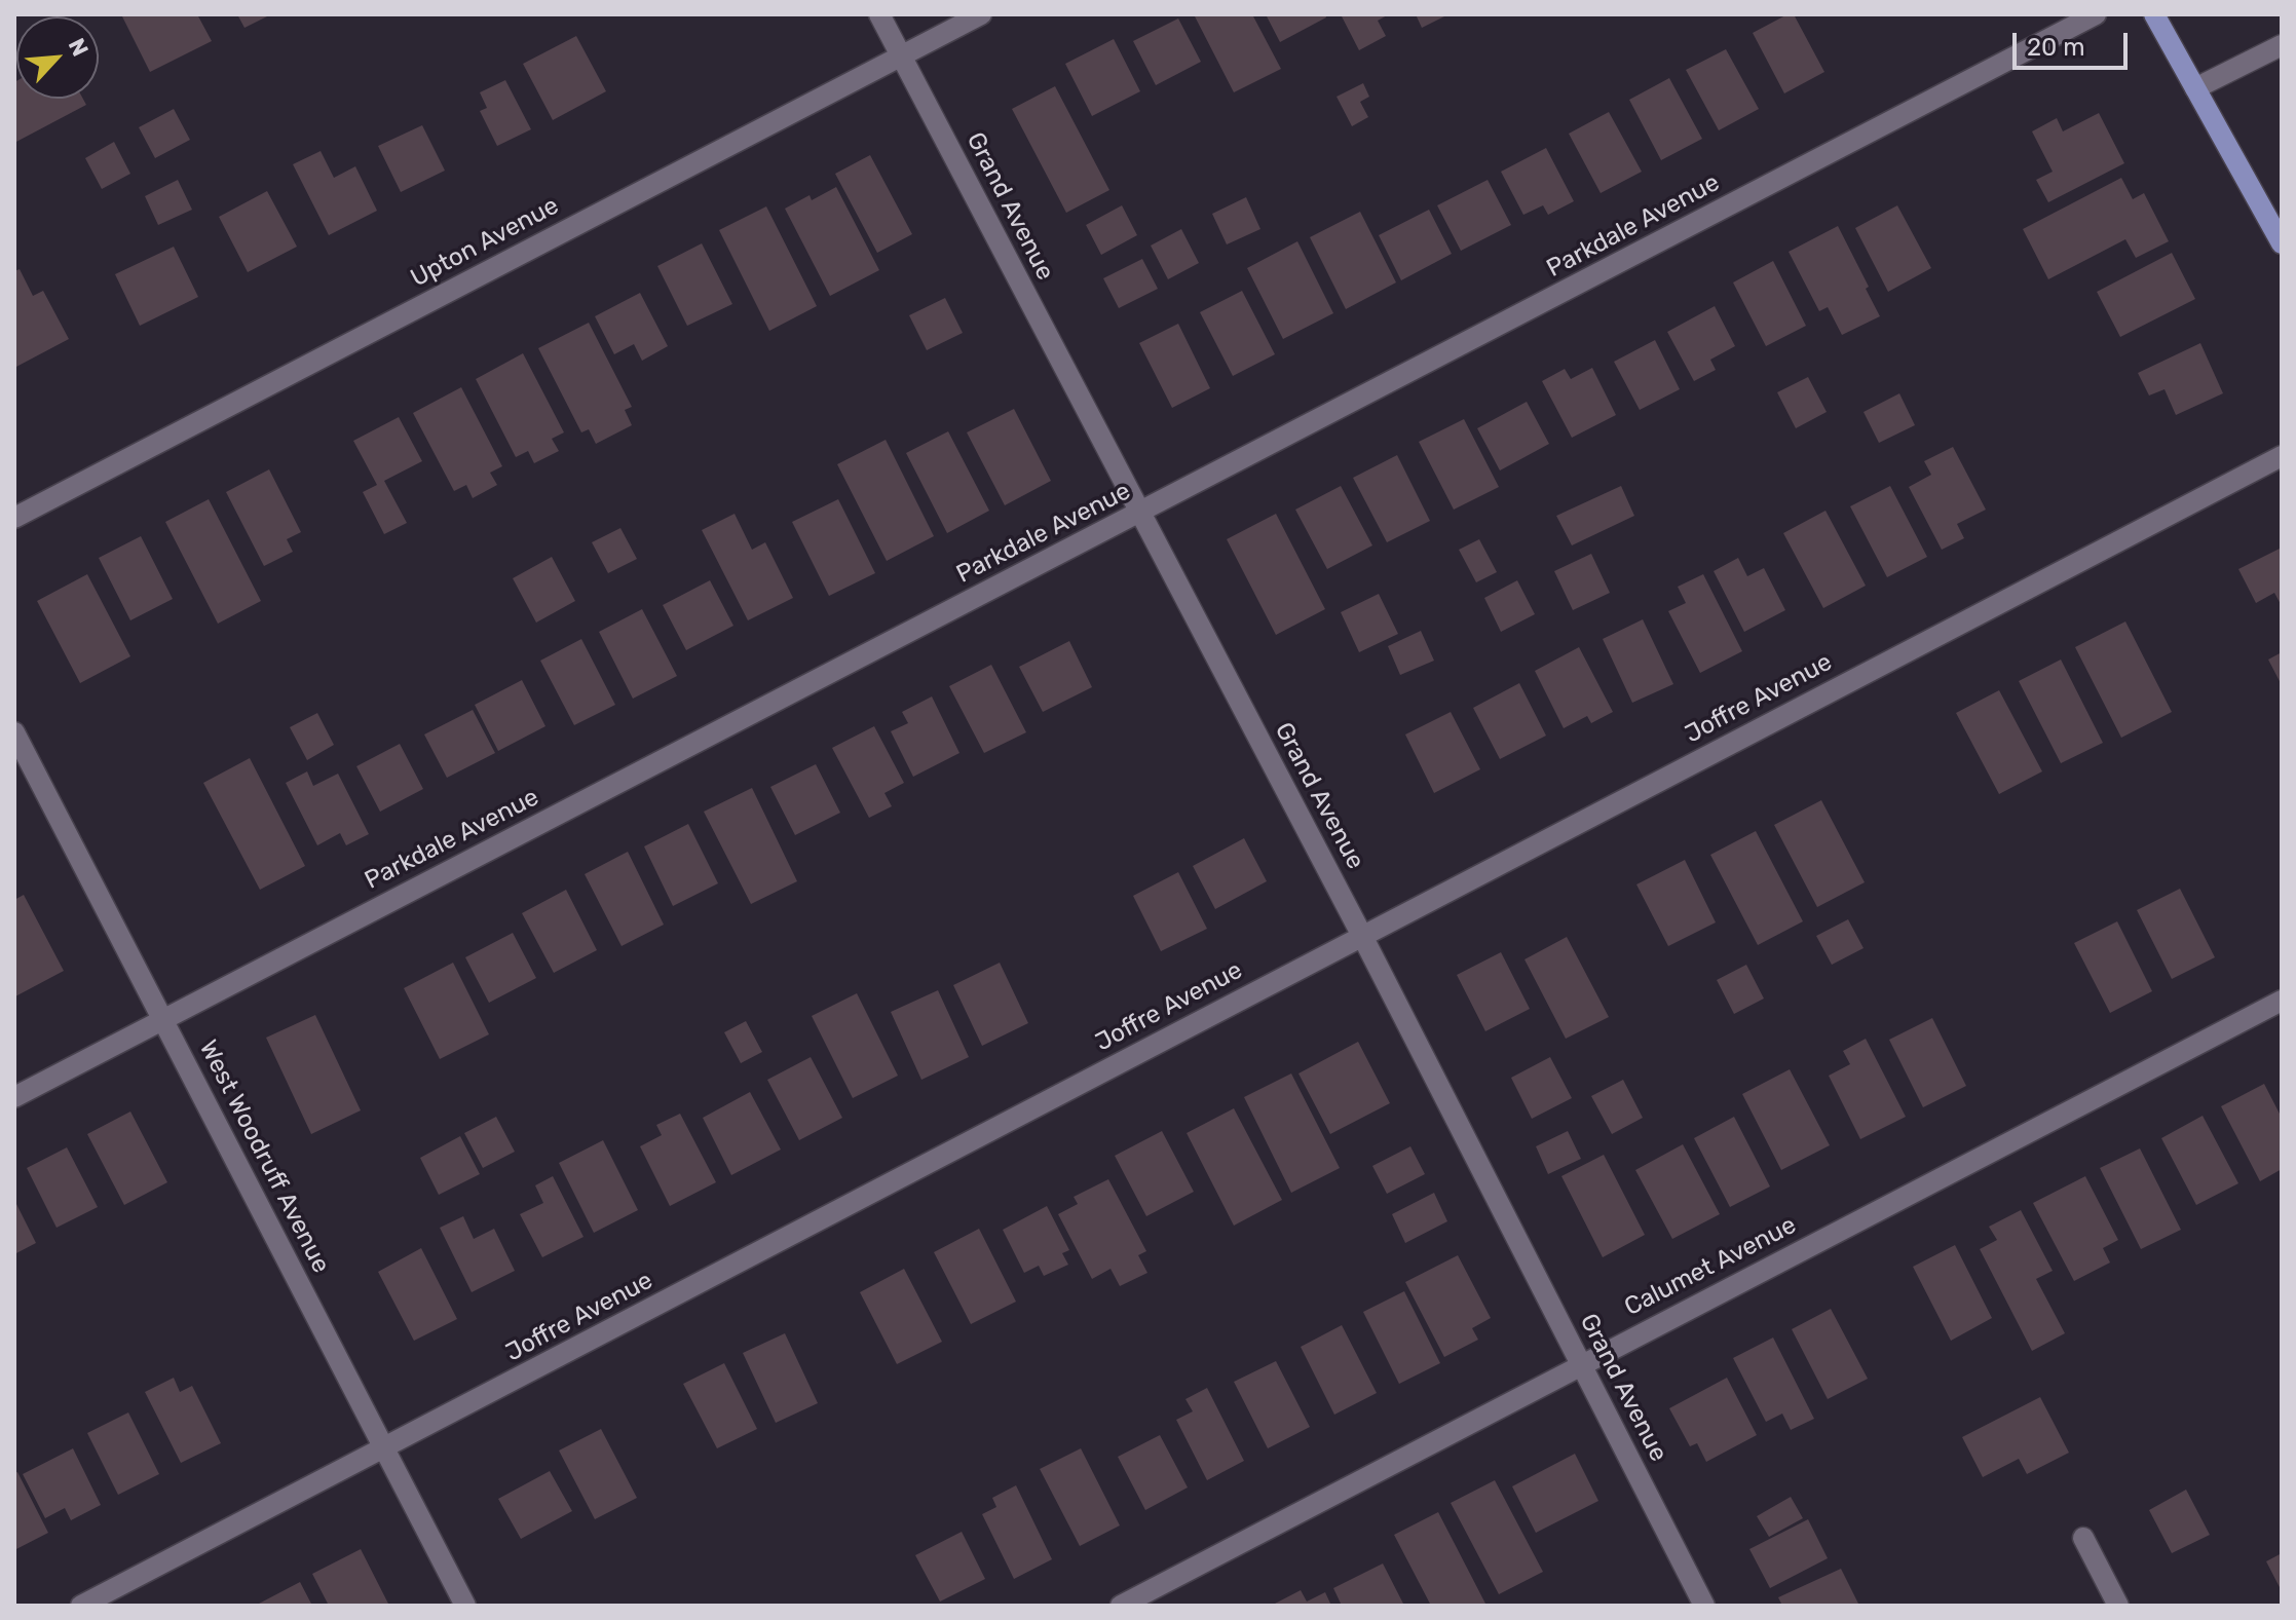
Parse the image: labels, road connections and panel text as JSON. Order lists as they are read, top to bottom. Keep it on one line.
{"streets":{"street":["Grand Avenue","Parkdale Avenue","Upton Avenue","Joffre Avenue","West Woodruff Avenue","Calumet Avenue"]},"crossings":[["Grand Avenue","Parkdale Avenue"],["Grand Avenue","Upton Avenue"],["Grand Avenue","Joffre Avenue"],["Grand Avenue","Calumet Avenue"],["Parkdale Avenue","West Woodruff Avenue"],["Joffre Avenue","West Woodruff Avenue"]],"scale_bar":"20 m","north":"top right"}
